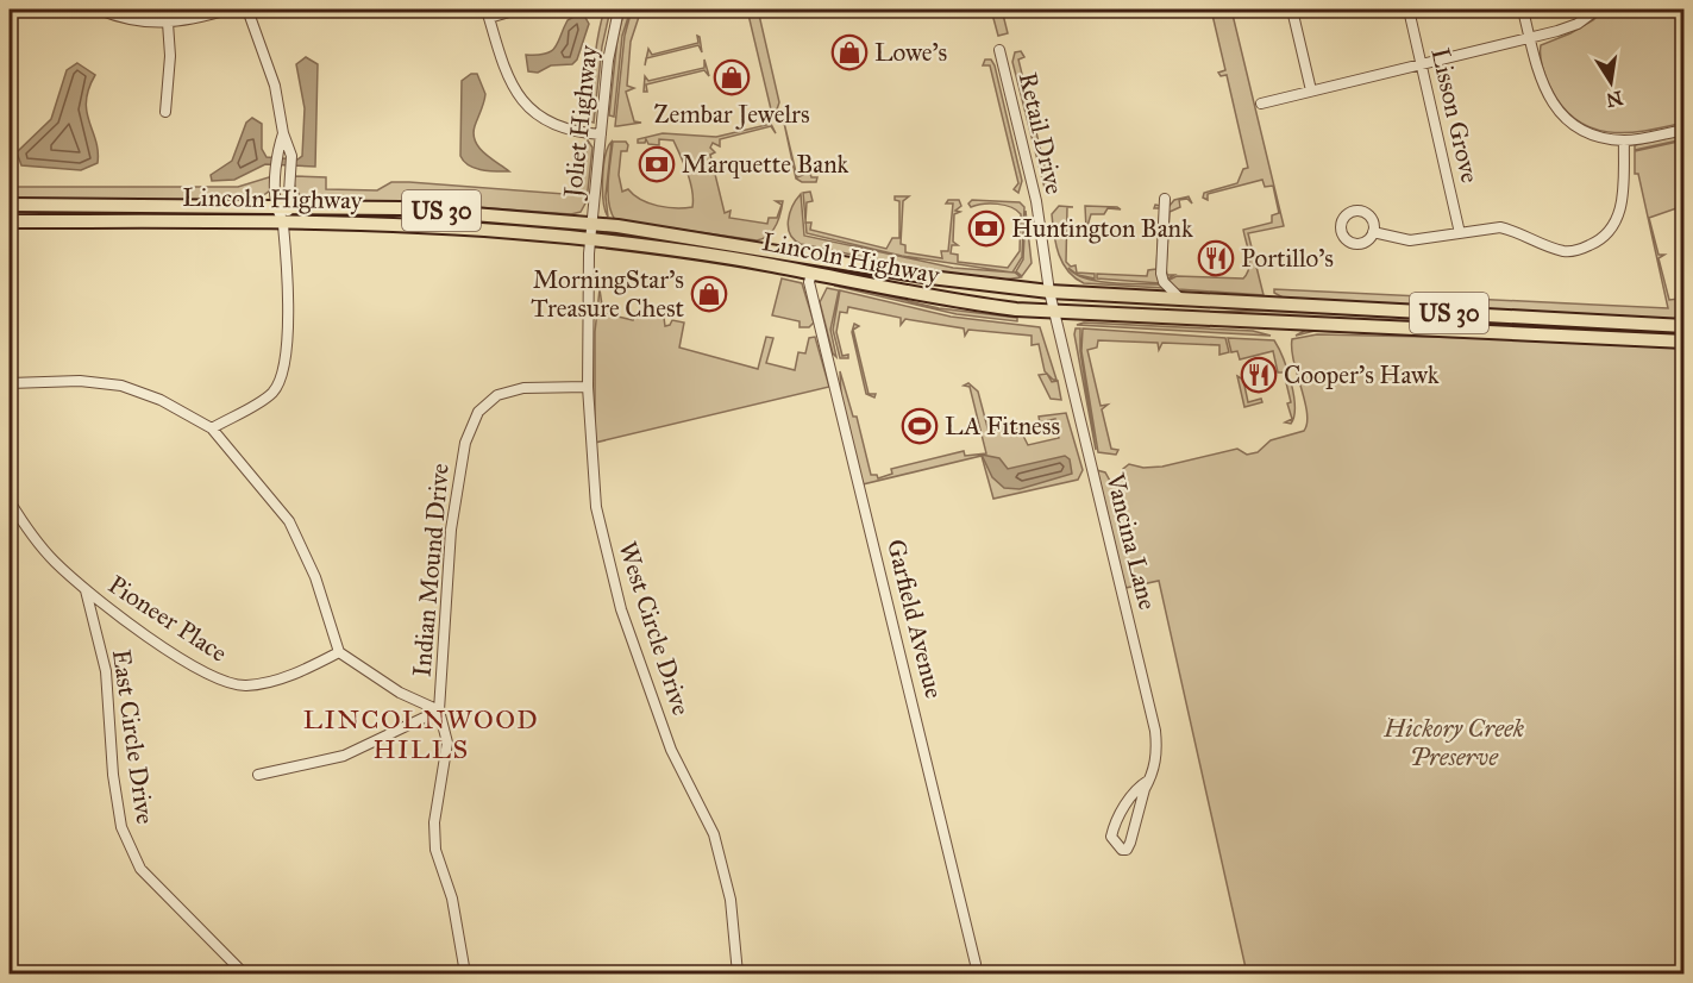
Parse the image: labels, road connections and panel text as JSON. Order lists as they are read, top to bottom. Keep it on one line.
{"streets":{"main road":["Lincoln Highway","US 30"],"street":["Lisson Grove","Joliet Highway","Retail Drive","Vancina Lane","Indian Mound Drive","Pioneer Place","Garfield Avenue","West Circle Drive","East Circle Drive"]},"crossings":[["Joliet Highway","Lincoln Highway"],["Joliet Highway","West Circle Drive"],["Retail Drive","Lincoln Highway"],["Retail Drive","Vancina Lane"],["Lincoln Highway","Vancina Lane"],["Lincoln Highway","Garfield Avenue"],["Lincoln Highway","West Circle Drive"],["Indian Mound Drive","West Circle Drive"],["Pioneer Place","East Circle Drive"]],"districts":["LINCOLNWOOD HILLS"],"parks":["Hickory Creek Preserve"],"places":{"shop":["Lowe's","Zembar Jewelrs","MorningStar's Treasure Chest"],"bank":["Marquette Bank","Huntington Bank"],"restaurant":["Portillo's","Cooper's Hawk"],"sports":["LA Fitness"]},"north":"bottom"}
